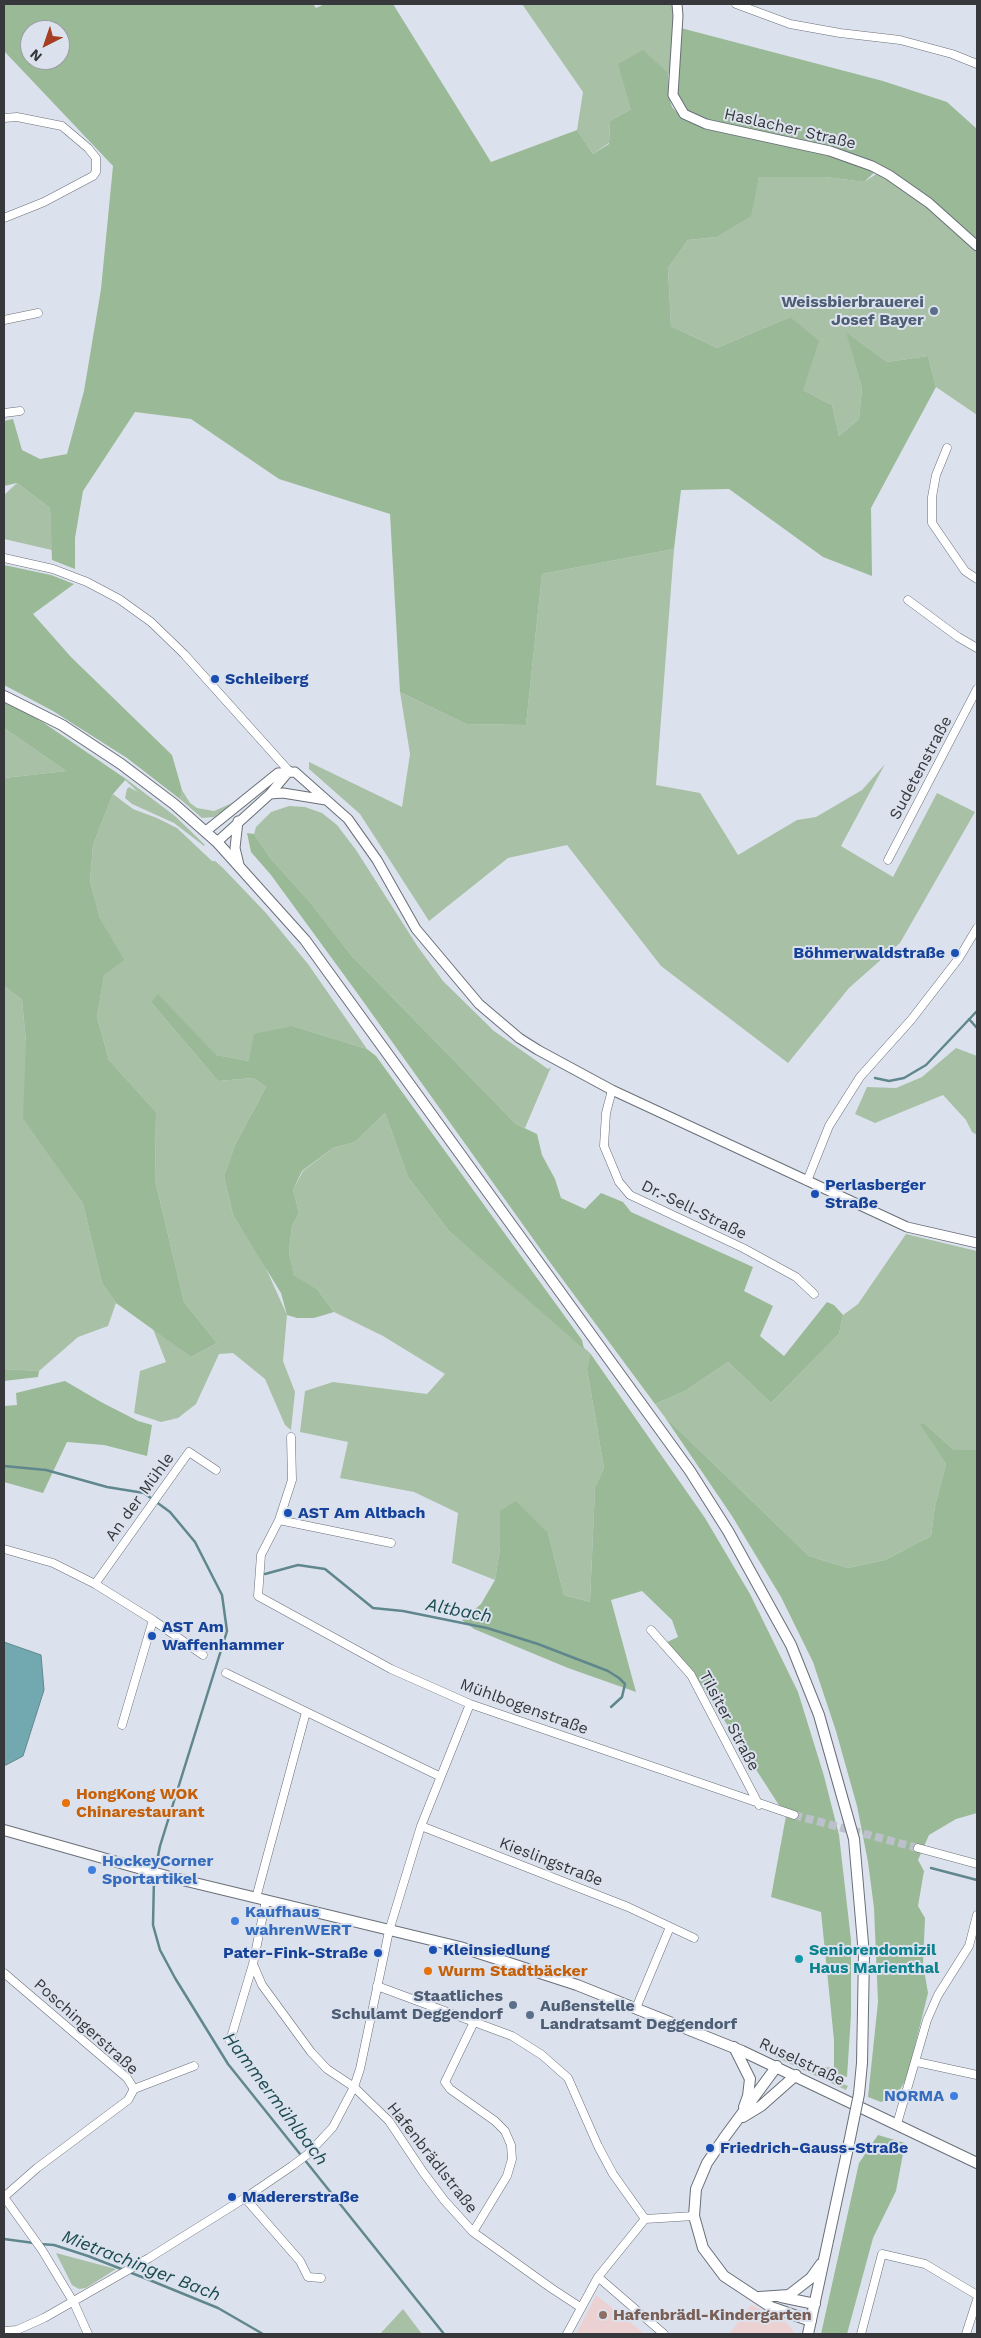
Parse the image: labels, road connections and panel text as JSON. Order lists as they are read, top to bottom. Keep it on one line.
{"streets":{"main road":["Ruselstraße"],"street":["Haslacher Straße","Sudetenstraße","Dr.-Sell-Straße","An der Mühle","Mühlbogenstraße","Tilsiter Straße","Kieslingstraße","Poschingerstraße","Hafenbrädlstraße"]},"crossings":[["Mühlbogenstraße","Tilsiter Straße"]],"water":["Altbach","Hammermühlbach","Mietrachinger Bach"],"places":["Weissbierbrauerei Josef Bayer","Schleiberg","Böhmerwaldstraße","Perlasberger Straße","AST Am Altbach","AST Am Waffenhammer","HongKong WOK Chinarestaurant","HockeyCorner Sportartikel","Kaufhaus wahrenWERT","Kleinsiedlung","Pater-Fink-Straße","Seniorendomizil Haus Marienthal","Wurm Stadtbäcker","Staatliches Schulamt Deggendorf","Außenstelle Landratsamt Deggendorf","NORMA","Friedrich-Gauss-Straße","Madererstraße","Hafenbrädl-Kindergarten"],"north":"bottom left"}
